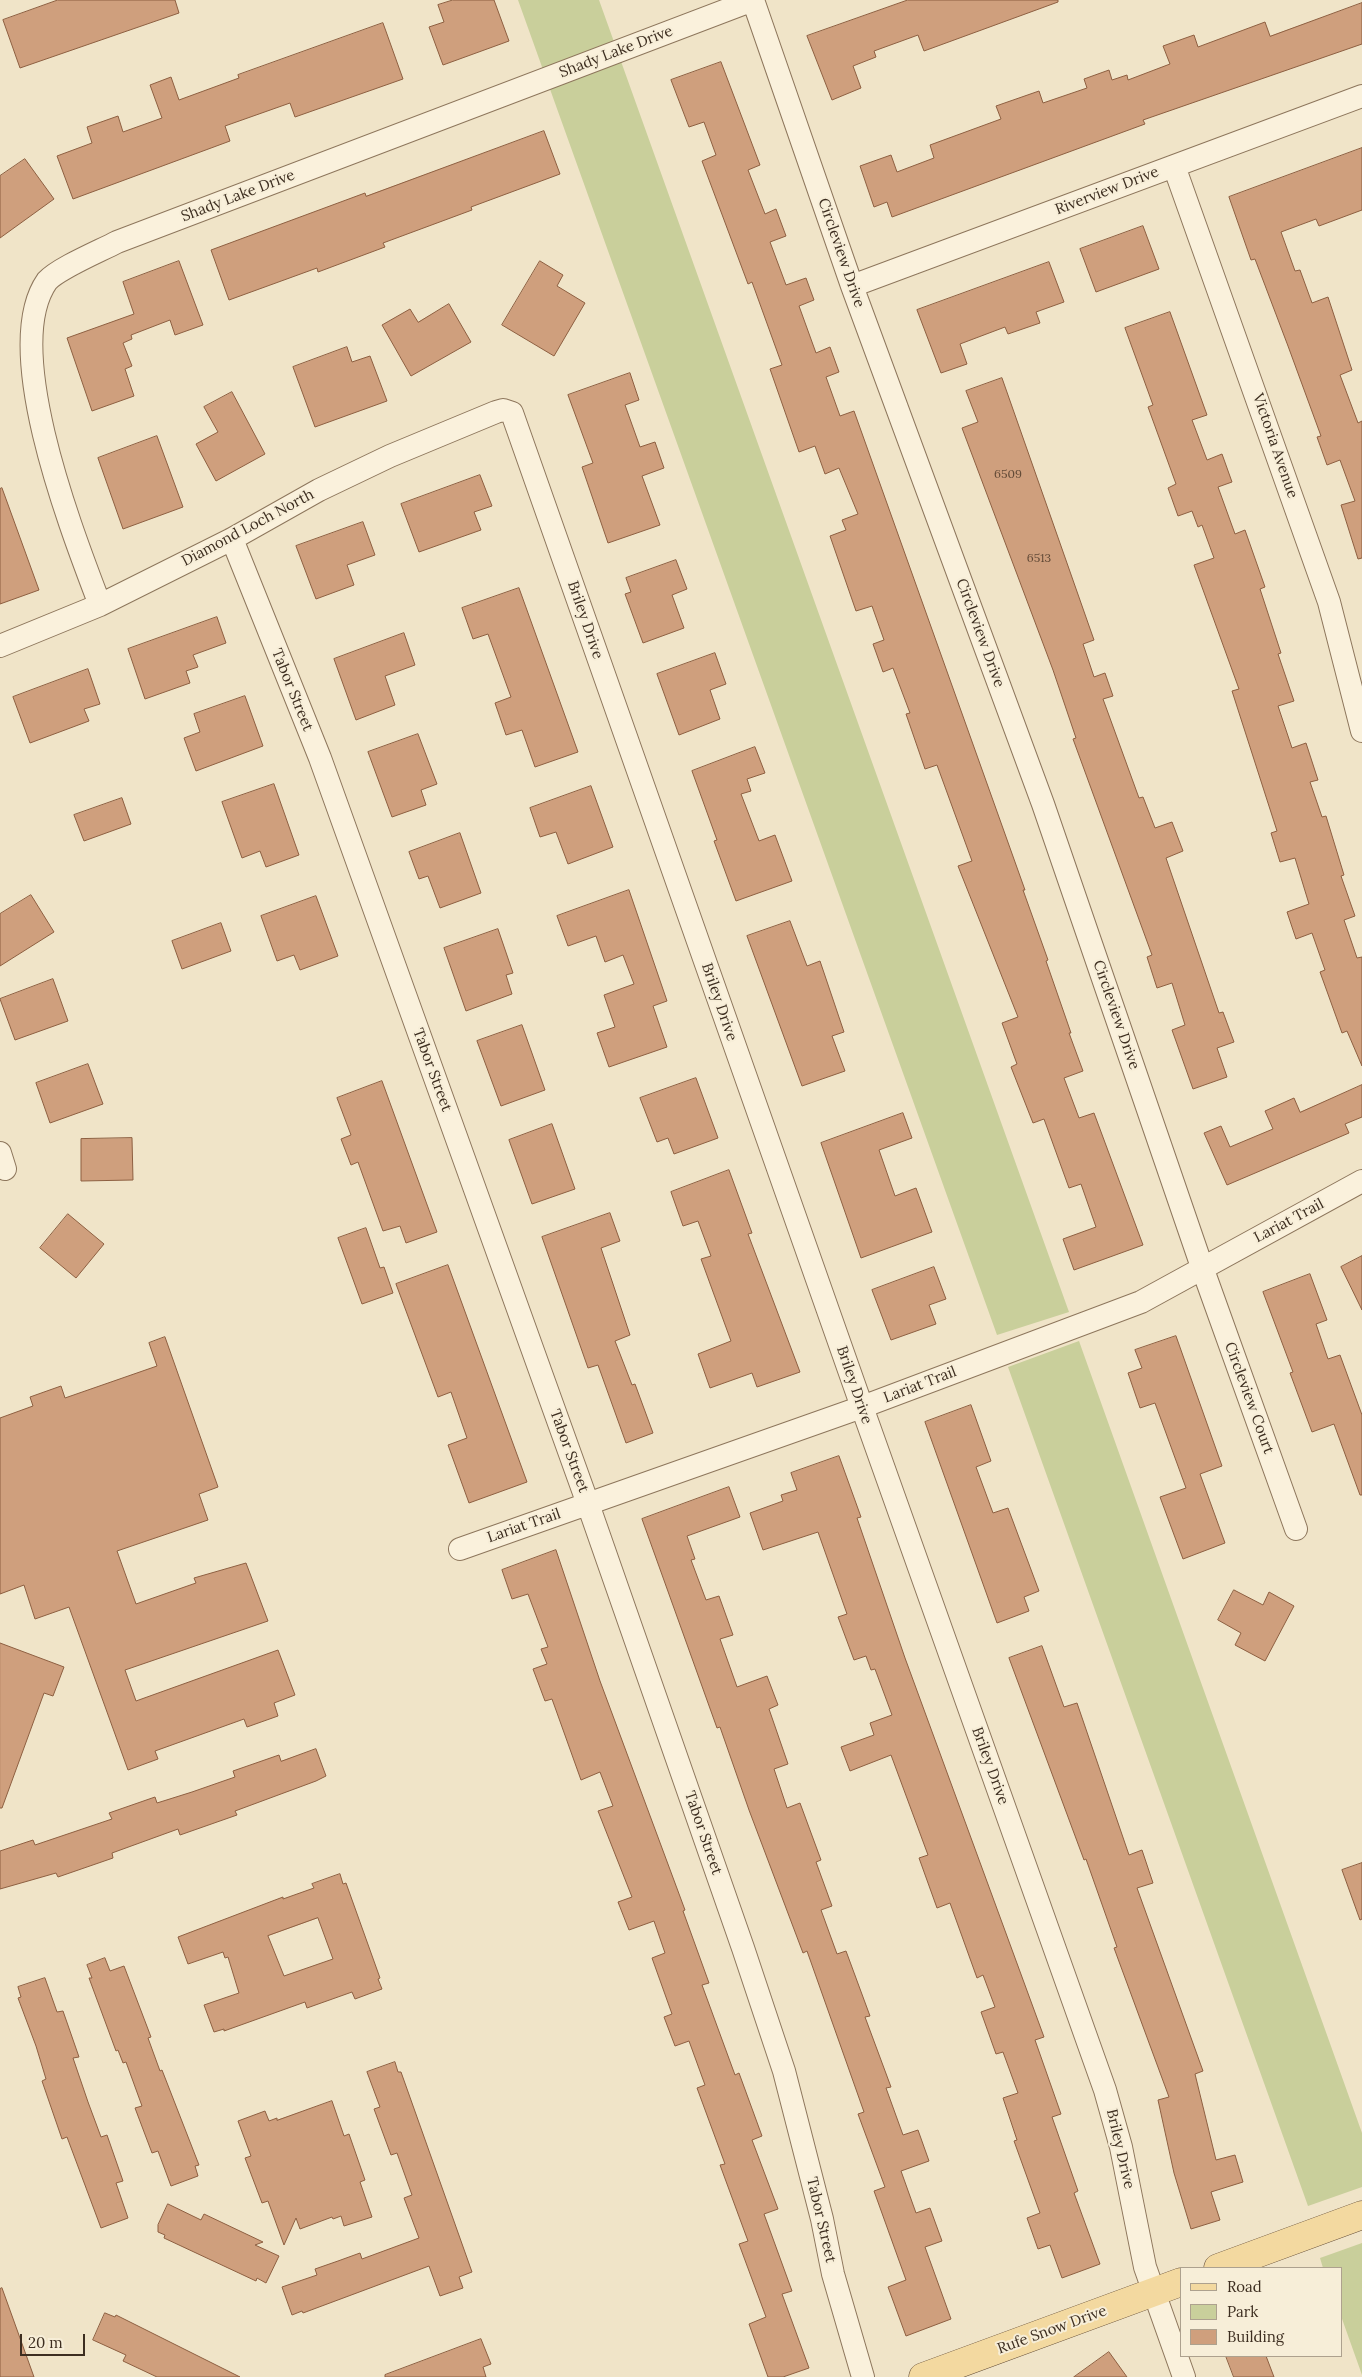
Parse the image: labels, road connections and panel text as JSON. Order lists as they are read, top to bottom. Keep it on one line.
{"streets":{"main road":["Rufe Snow Drive"],"street":["Shady Lake Drive","Riverview Drive","Circleview Drive","Victoria Avenue","Diamond Loch North","Briley Drive","Tabor Street","Lariat Trail","Circleview Court"]},"crossings":[["Shady Lake Drive","Circleview Drive"],["Shady Lake Drive","Diamond Loch North"],["Riverview Drive","Circleview Drive"],["Riverview Drive","Victoria Avenue"],["Circleview Drive","Lariat Trail"],["Circleview Drive","Circleview Court"],["Diamond Loch North","Briley Drive"],["Diamond Loch North","Tabor Street"],["Briley Drive","Lariat Trail"],["Briley Drive","Rufe Snow Drive"],["Tabor Street","Lariat Trail"],["Lariat Trail","Circleview Court"]],"house_numbers":["6509","6513"],"legend":["Road","Park","Building"],"scale_bar":"20 m"}
